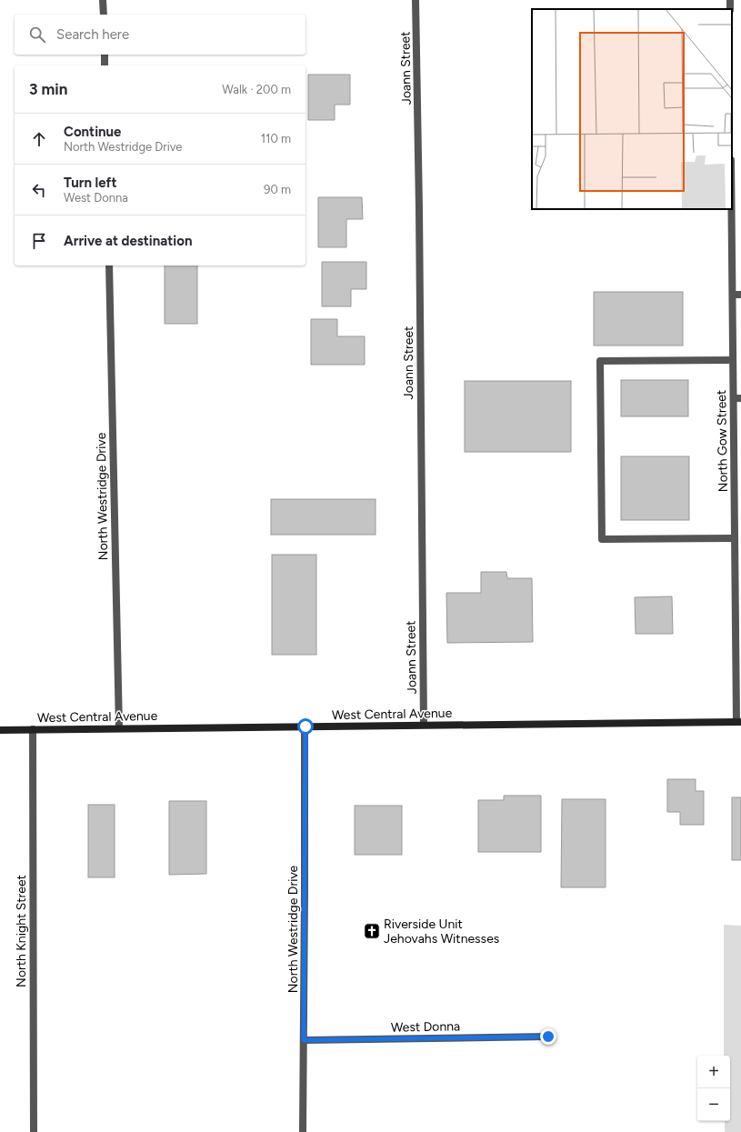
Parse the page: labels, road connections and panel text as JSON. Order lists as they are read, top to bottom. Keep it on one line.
{"streets":{"main road":["West Central Avenue"],"street":["Joann Street","North Gow Street","North Westridge Drive","North Knight Street","West Donna"]},"crossings":[["Joann Street","West Central Avenue"],["North Gow Street","West Central Avenue"],["North Westridge Drive","West Central Avenue"],["North Westridge Drive","West Donna"],["West Central Avenue","North Knight Street"]],"places":{"church":["Riverside Unit Jehovahs Witnesses"]},"page":{"search":"Search here","heading":["3 min","Walk · 200 m"],"list":[["Continue","North Westridge Drive","110 m"],["Turn left","West Donna","90 m"],"Arrive at destination"],"map_buttons":["+","−"]}}
